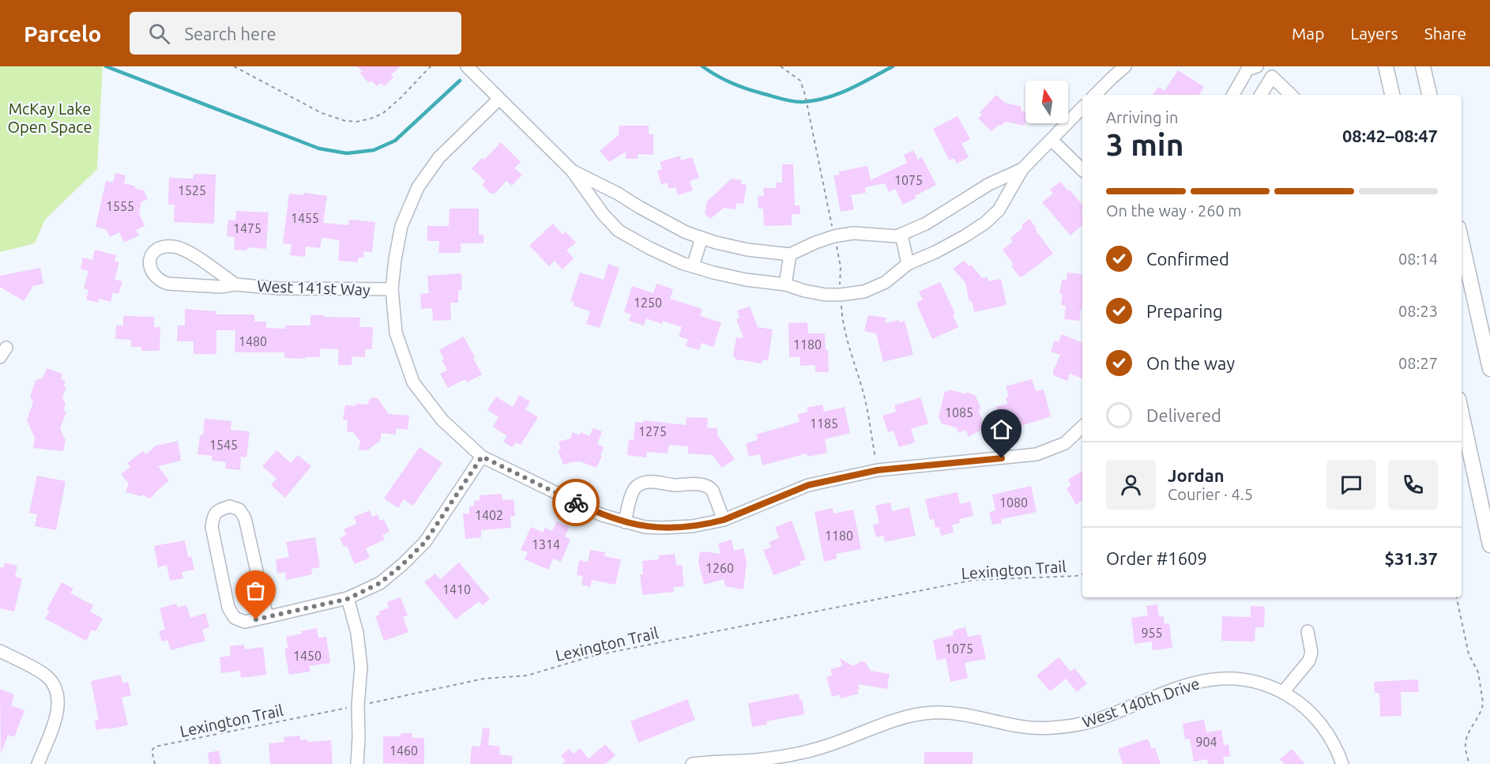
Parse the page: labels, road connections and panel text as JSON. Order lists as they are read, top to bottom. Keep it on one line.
{"streets":{"street":["West 141st Way","West 140th Drive"],"path":["Lexington Trail"]},"parks":["McKay Lake Open Space"],"house_numbers":["1075","1525","1555","1455","1475","1250","1480","1180","1085","1185","1275","1545","1080","1402","1180","1314","1260","1410","955","1075","1450","904","1460"],"north":"top","page":{"header":"Parcelo","search":"Search here","nav":["Map","Layers","Share"],"heading":["3 min","Arriving in","08:42–08:47"],"panel":["Jordan","Courier · 4.5","Order #1609","$31.37"],"bar":"On the way · 260 m","list":[["Confirmed","08:14"],["Preparing","08:23"],["On the way","08:27"],"Delivered"]}}
